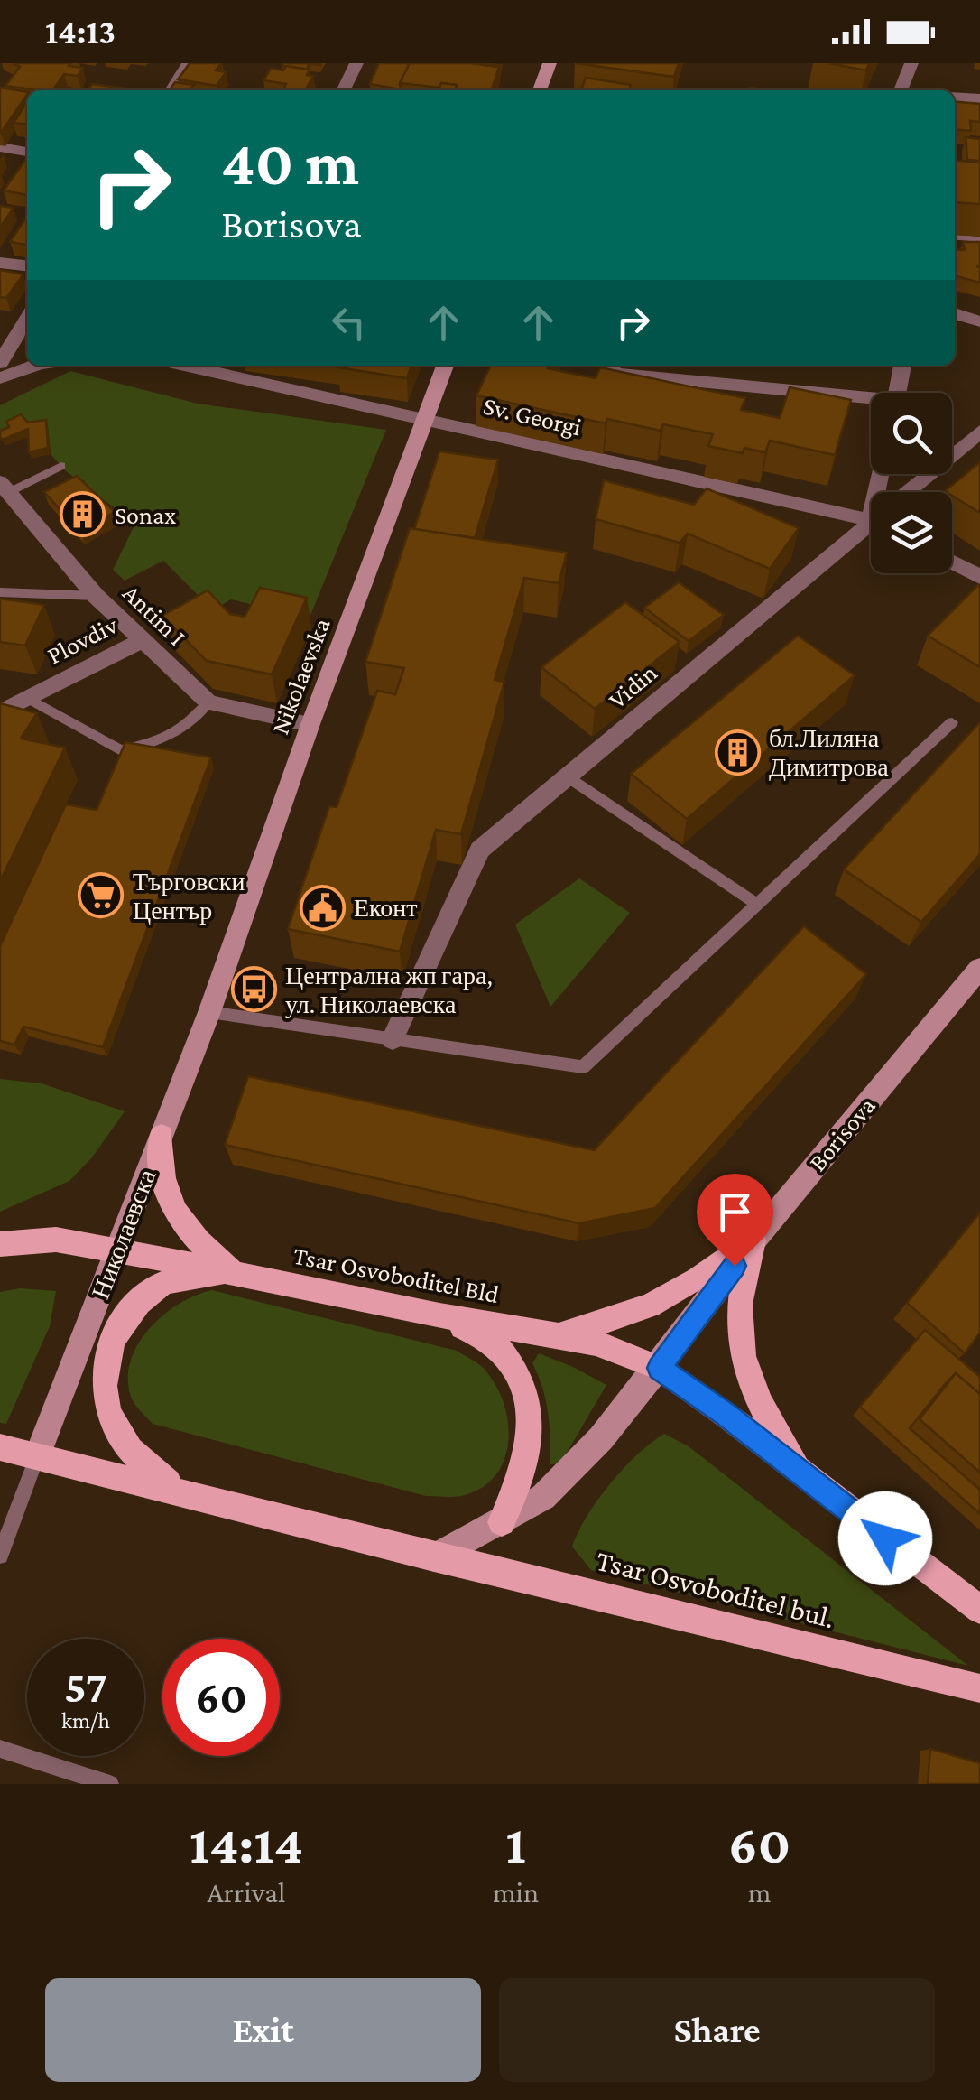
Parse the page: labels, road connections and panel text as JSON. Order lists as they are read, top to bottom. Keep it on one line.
{"streets":{"main road":["Nikolaevska","Borisova","Николаевска","Tsar Osvoboditel Bld","Tsar Osvoboditel bul."],"street":["Sv. Georgi","Antim I","Plovdiv","Vidin"]},"crossings":[["Sv. Georgi","Nikolaevska"],["Antim I","Plovdiv"],["Nikolaevska","Николаевска"],["Borisova","Tsar Osvoboditel Bld"],["Borisova","Tsar Osvoboditel bul."],["Николаевска","Tsar Osvoboditel Bld"],["Николаевска","Tsar Osvoboditel bul."]],"places":{"building":["Sonax","бл.Лиляна Димитрова"],"supermarket":["Търговски Център"],"public building":["Еконт"],"bus stop":["Централна жп гара, ул. Николаевска"]},"page":{"status":"14:13","turn":["40 m","Borisova"],"speed":"57 km/h","limit":"60","eta":["14:14","Arrival","1","min","60","m"],"buttons":["Exit","Share"]}}
